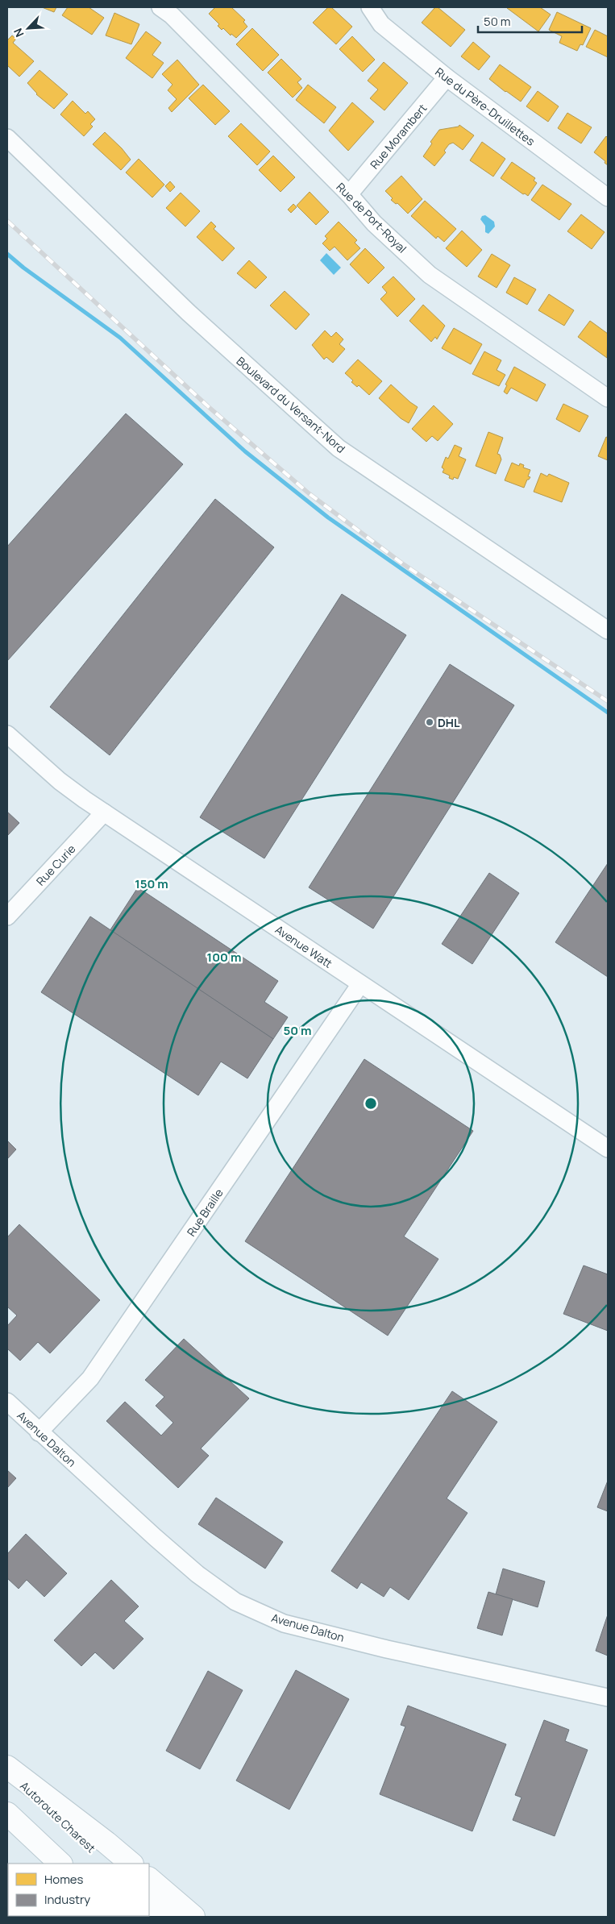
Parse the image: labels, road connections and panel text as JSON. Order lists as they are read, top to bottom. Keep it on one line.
{"streets":{"highway":["Autoroute Charest"],"street":["Rue du Père-Druillettes","Rue Morambert","Rue de Port-Royal","Boulevard du Versant-Nord","Rue Curie","Avenue Watt","Rue Braille","Avenue Dalton"]},"crossings":[["Rue du Père-Druillettes","Rue Morambert"],["Rue Morambert","Rue de Port-Royal"],["Rue Curie","Avenue Watt"],["Avenue Watt","Rue Braille"],["Rue Braille","Avenue Dalton"]],"places":["DHL"],"legend":["Homes","Industry"],"scale_bar":"50 m","north":"bottom left","rings":["150 m","100 m","50 m"]}
